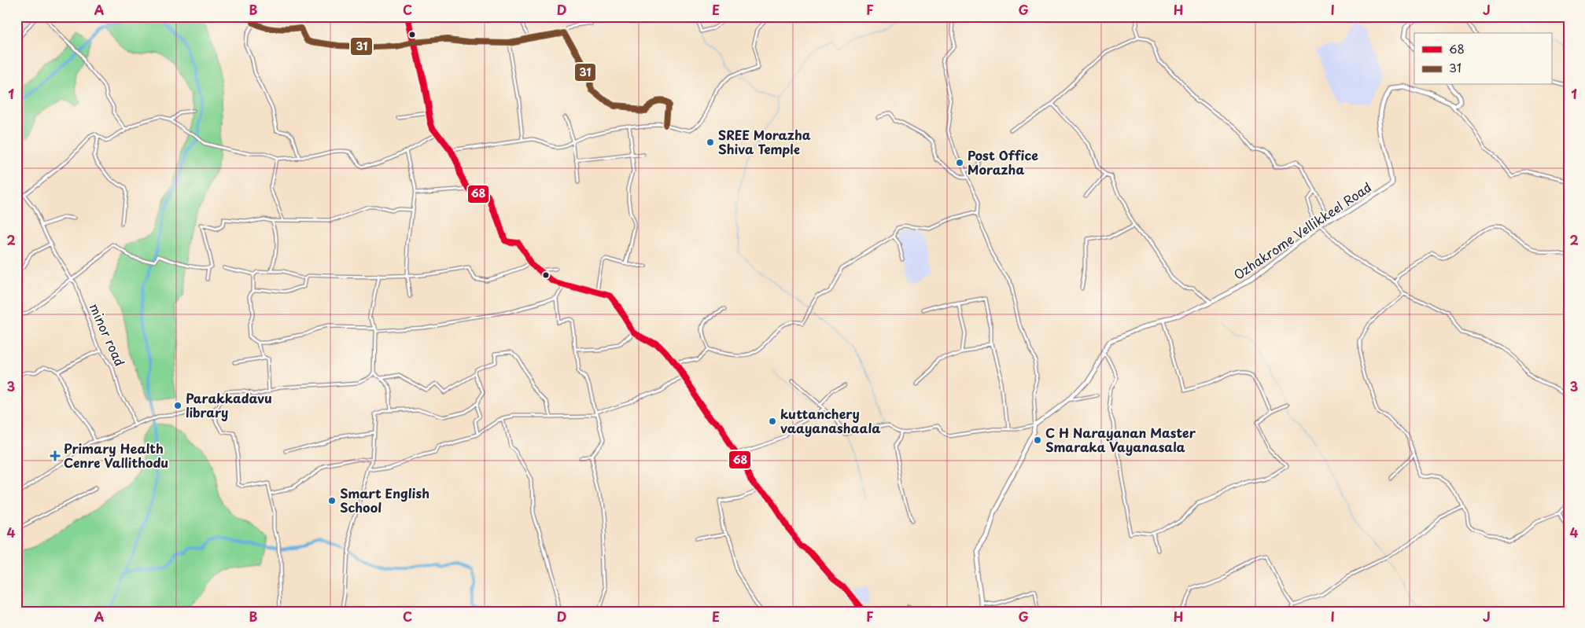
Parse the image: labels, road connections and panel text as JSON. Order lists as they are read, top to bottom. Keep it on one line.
{"streets":{"main road":["Ozhakrome Vellikkeel Road"],"street":["minor road"]},"places":{"other":["SREE Morazha Shiva Temple","Post Office Morazha","Parakkadavu library","kuttanchery vaayanashaala","C H Narayanan Master Smaraka Vayanasala","Smart English School"],"health":["Primary Health Cenre Vallithodu"]},"lines":["transit line 68","transit line 31"],"legend":["68","31"],"grid":{"columns":["A","B","C","D","E","F","G","H","I","J"],"rows":["1","2","3","4"]}}
